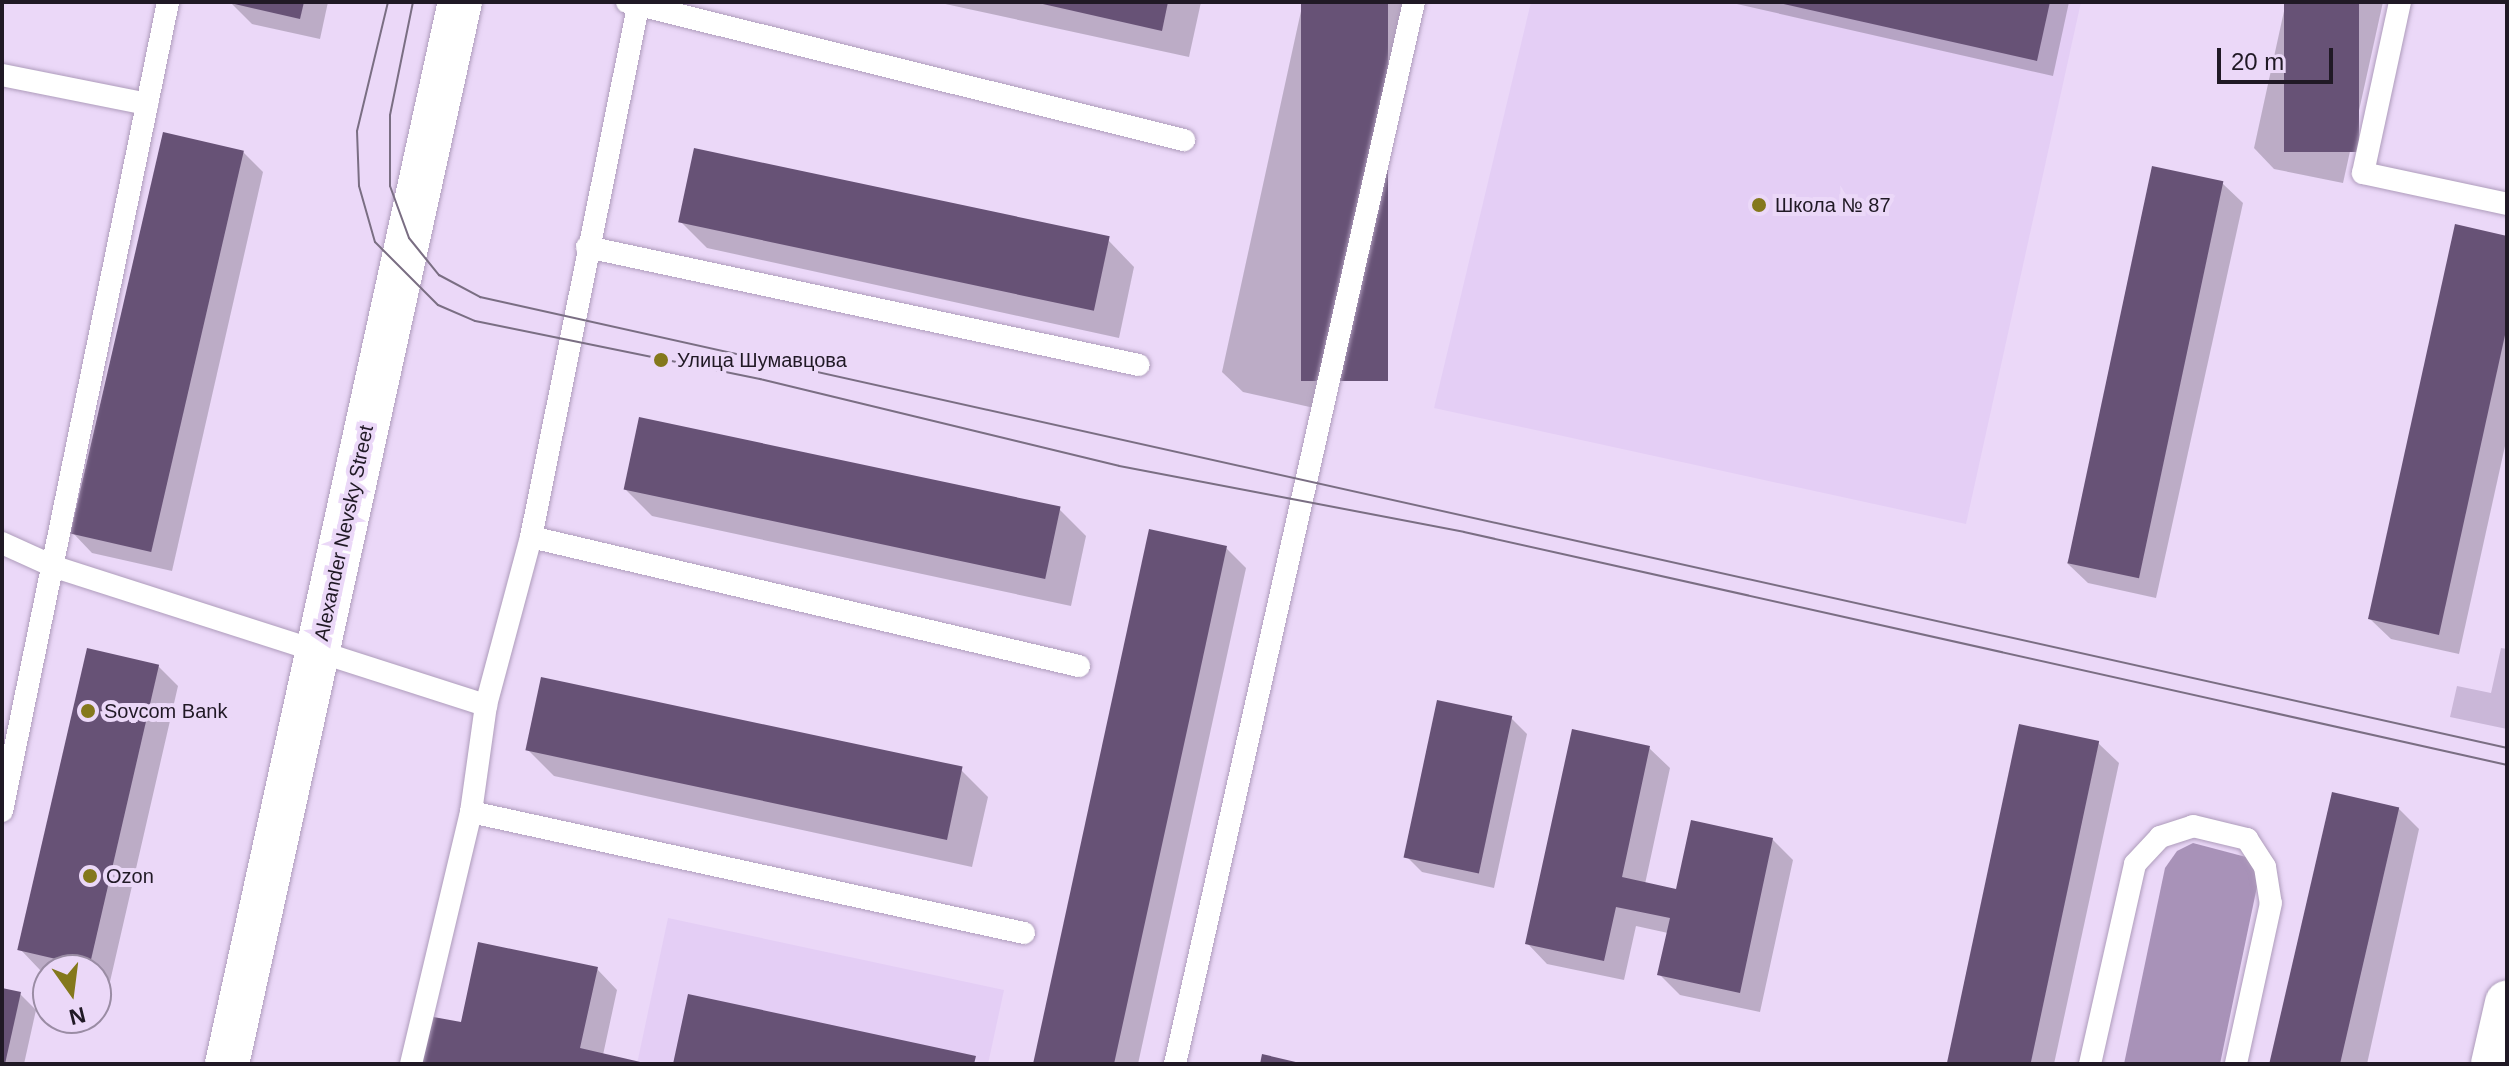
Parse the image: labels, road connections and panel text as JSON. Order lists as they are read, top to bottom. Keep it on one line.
{"streets":{"main road":["Alexander Nevsky Street"]},"places":["Школа № 87","Улица Шумавцова","Sovcom Bank","Ozon"],"scale_bar":"20 m","north":"bottom"}
